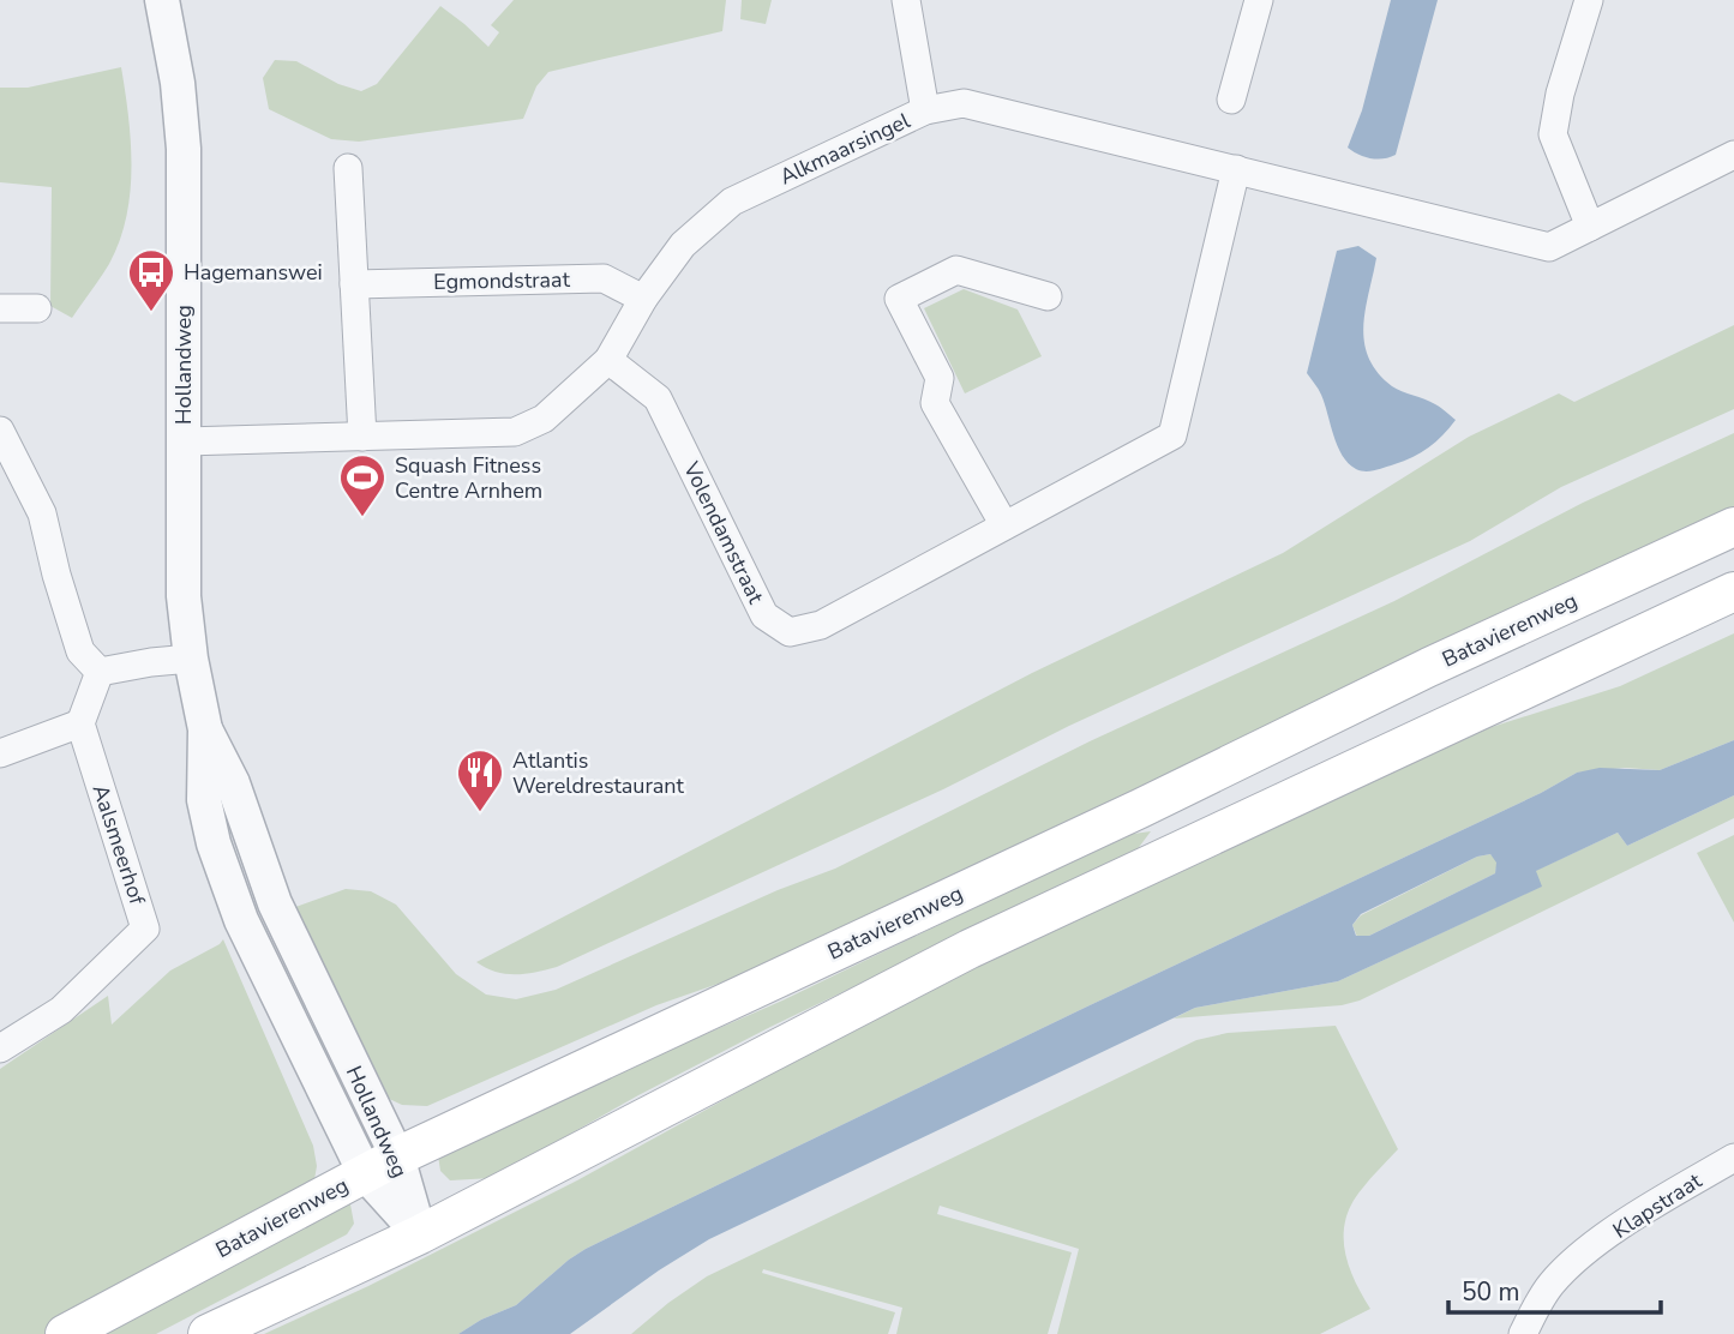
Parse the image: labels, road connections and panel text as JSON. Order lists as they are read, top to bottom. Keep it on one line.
{"streets":{"main road":["Batavierenweg"],"street":["Alkmaarsingel","Egmondstraat","Hollandweg","Volendamstraat","Aalsmeerhof","Klapstraat"]},"crossings":[["Alkmaarsingel","Egmondstraat"],["Alkmaarsingel","Hollandweg"],["Alkmaarsingel","Volendamstraat"],["Hollandweg","Batavierenweg"]],"places":{"bus stop":["Hagemanswei"],"sports":["Squash Fitness Centre Arnhem"],"restaurant":["Atlantis Wereldrestaurant"]},"scale_bar":"50 m"}
